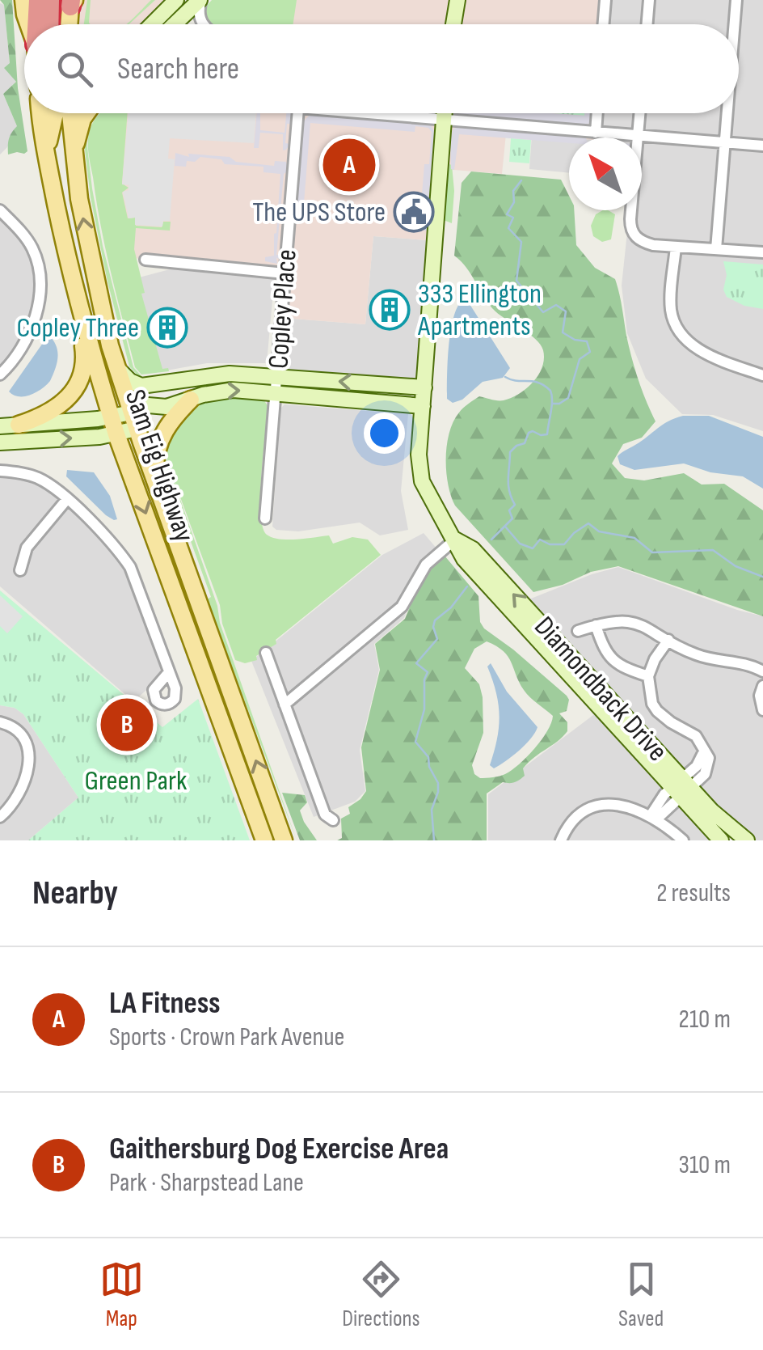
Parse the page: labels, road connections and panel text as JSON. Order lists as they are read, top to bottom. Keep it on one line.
{"streets":{"main road":["Sam Eig Highway"],"street":["Copley Place","Diamondback Drive"]},"parks":["Green Park"],"places":{"public building":["The UPS Store"],"building":["333 Ellington Apartments","Copley Three"]},"north":"top left","page":{"search":"Search here","pins":["A","B"],"heading":["Nearby","2 results"],"list":[{"mark":"A","name":"LA Fitness","note":"Sports · Crown Park Avenue","value":"210 m"},{"mark":"B","name":"Gaithersburg Dog Exercise Area","note":"Park · Sharpstead Lane","value":"310 m"}],"nav":["Map","Directions","Saved"]}}
